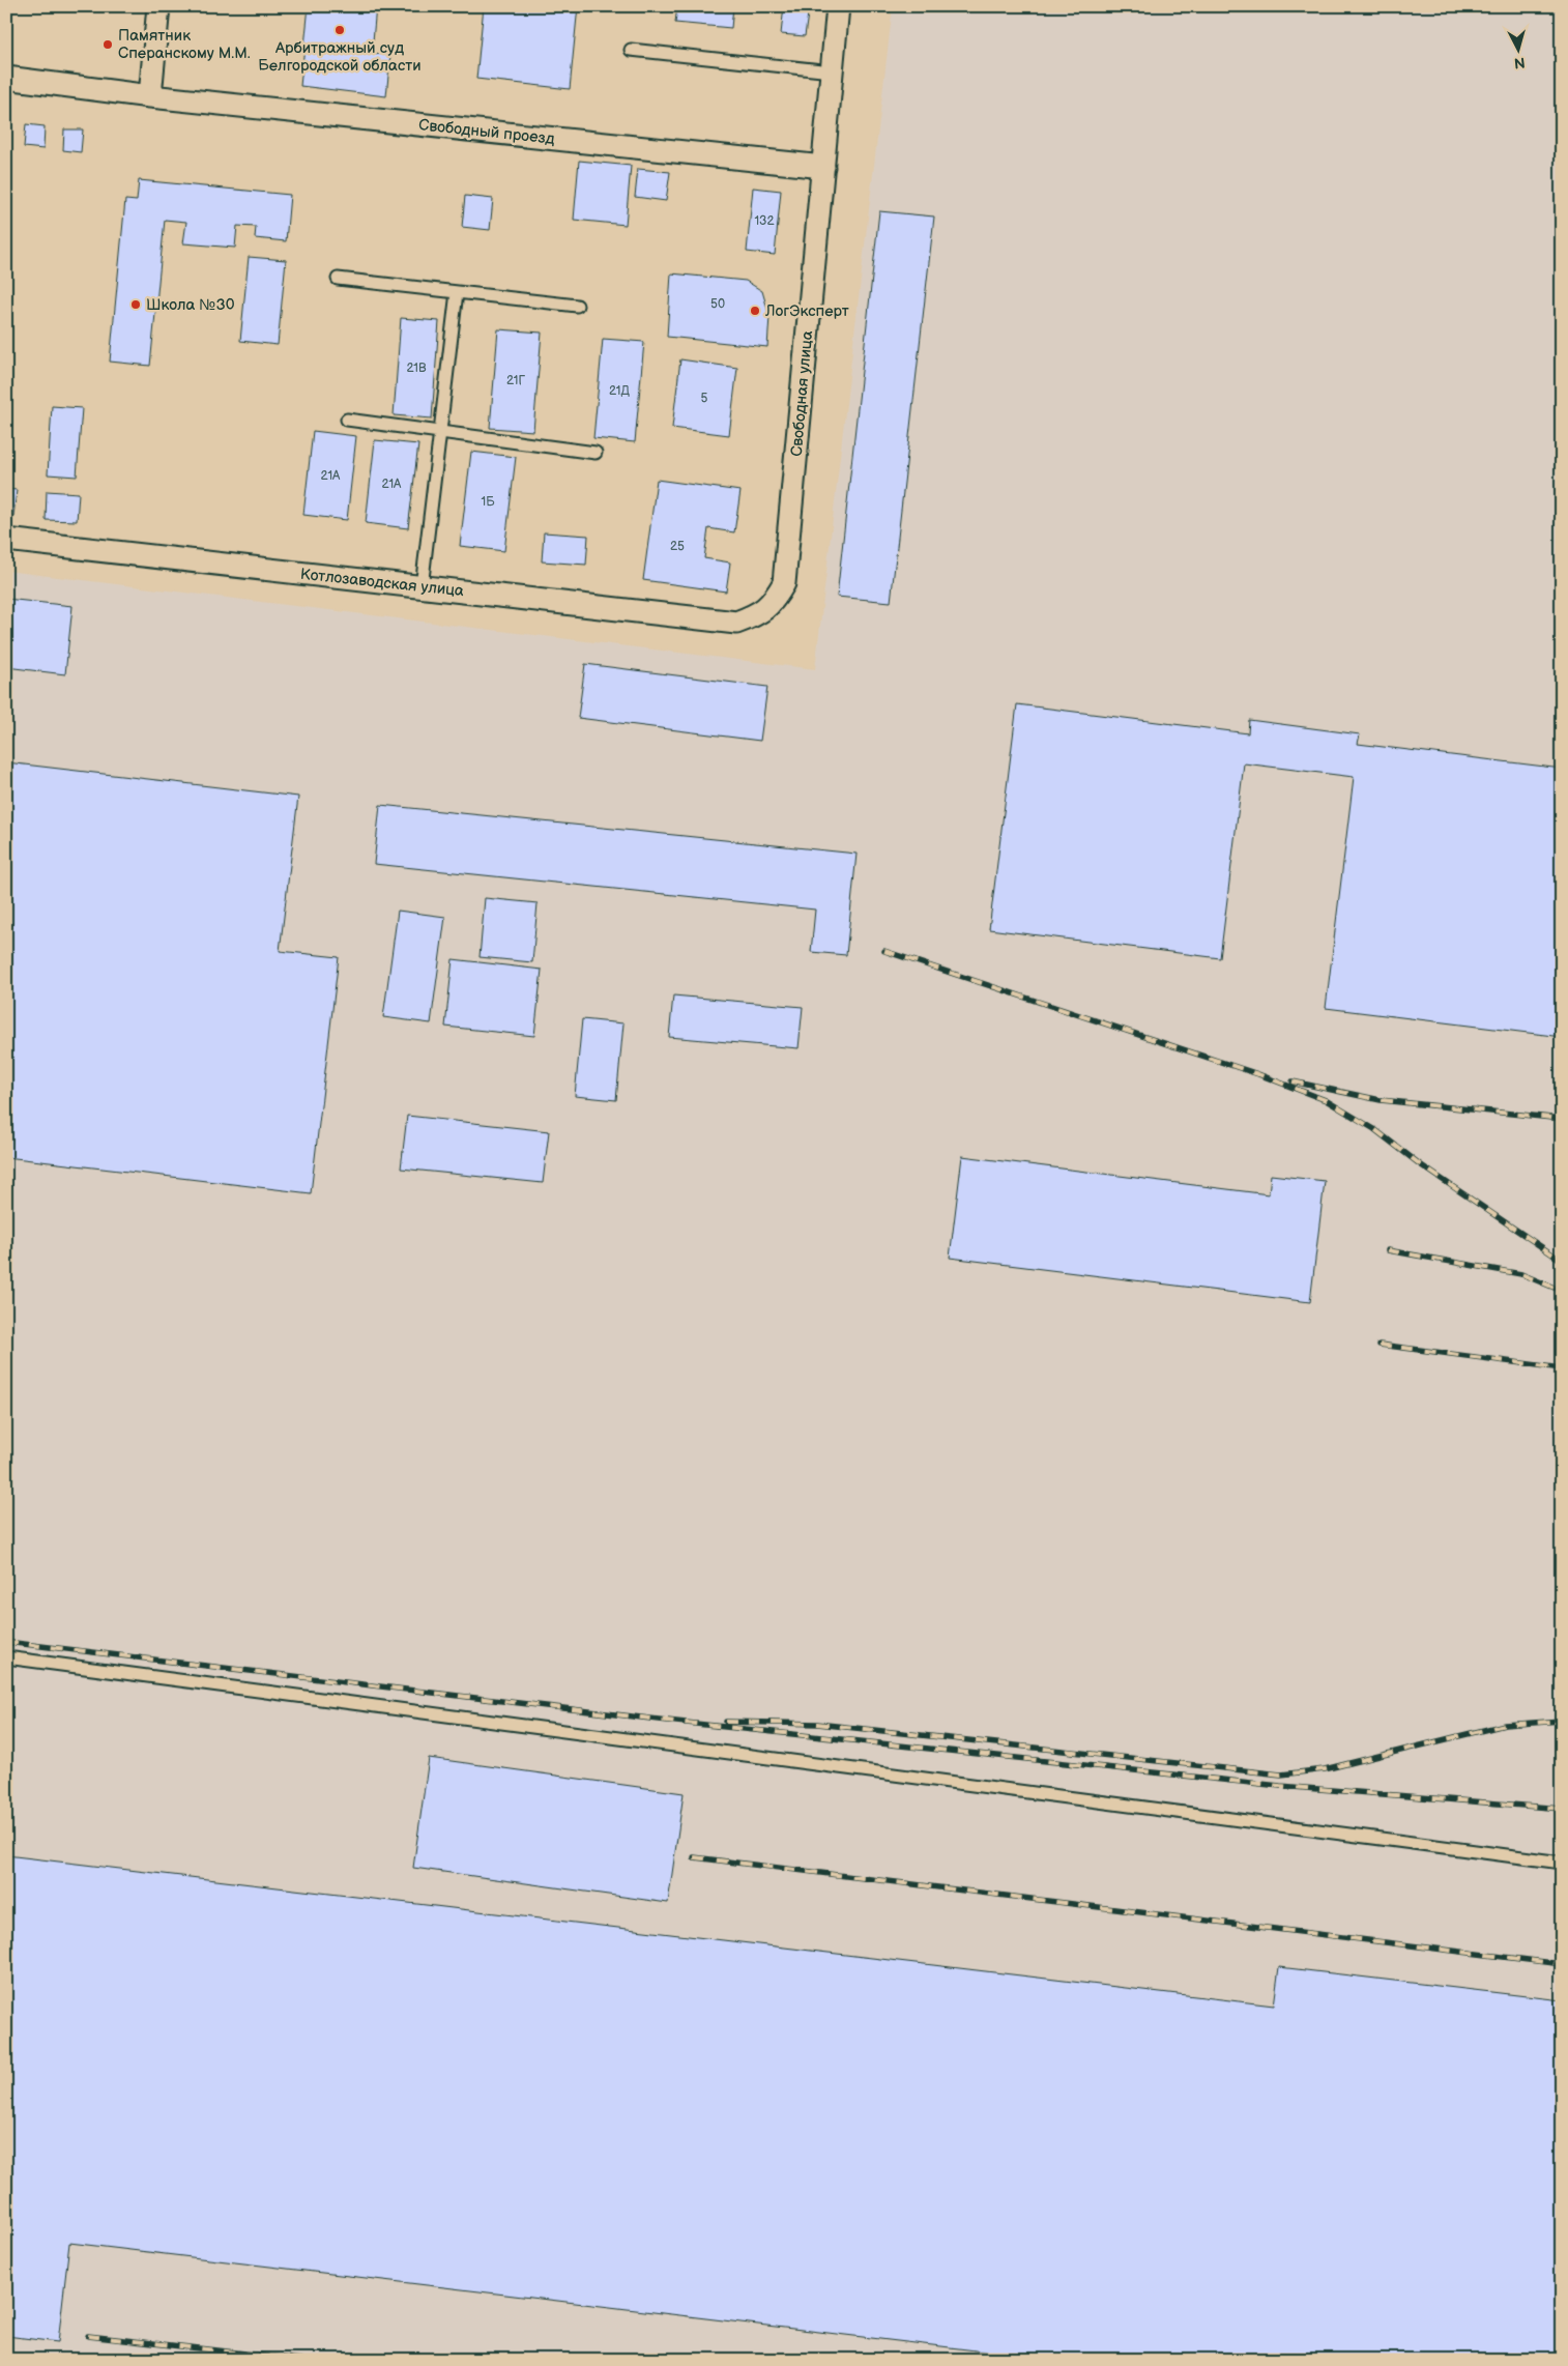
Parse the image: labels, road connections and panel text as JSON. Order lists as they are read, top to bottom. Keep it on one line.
{"streets":{"street":["Свободный проезд","Свободная улица","Котлозаводская улица"]},"crossings":[["Свободный проезд","Свободная улица"],["Свободная улица","Котлозаводская улица"]],"places":["Арбитражный суд Белгородской области","Памятник Сперанскому М.М.","Школа №30","ЛогЭксперт"],"house_numbers":["132","50","21В","21Г","21Д","5","21А","21А","1Б","25"],"north":"bottom"}
